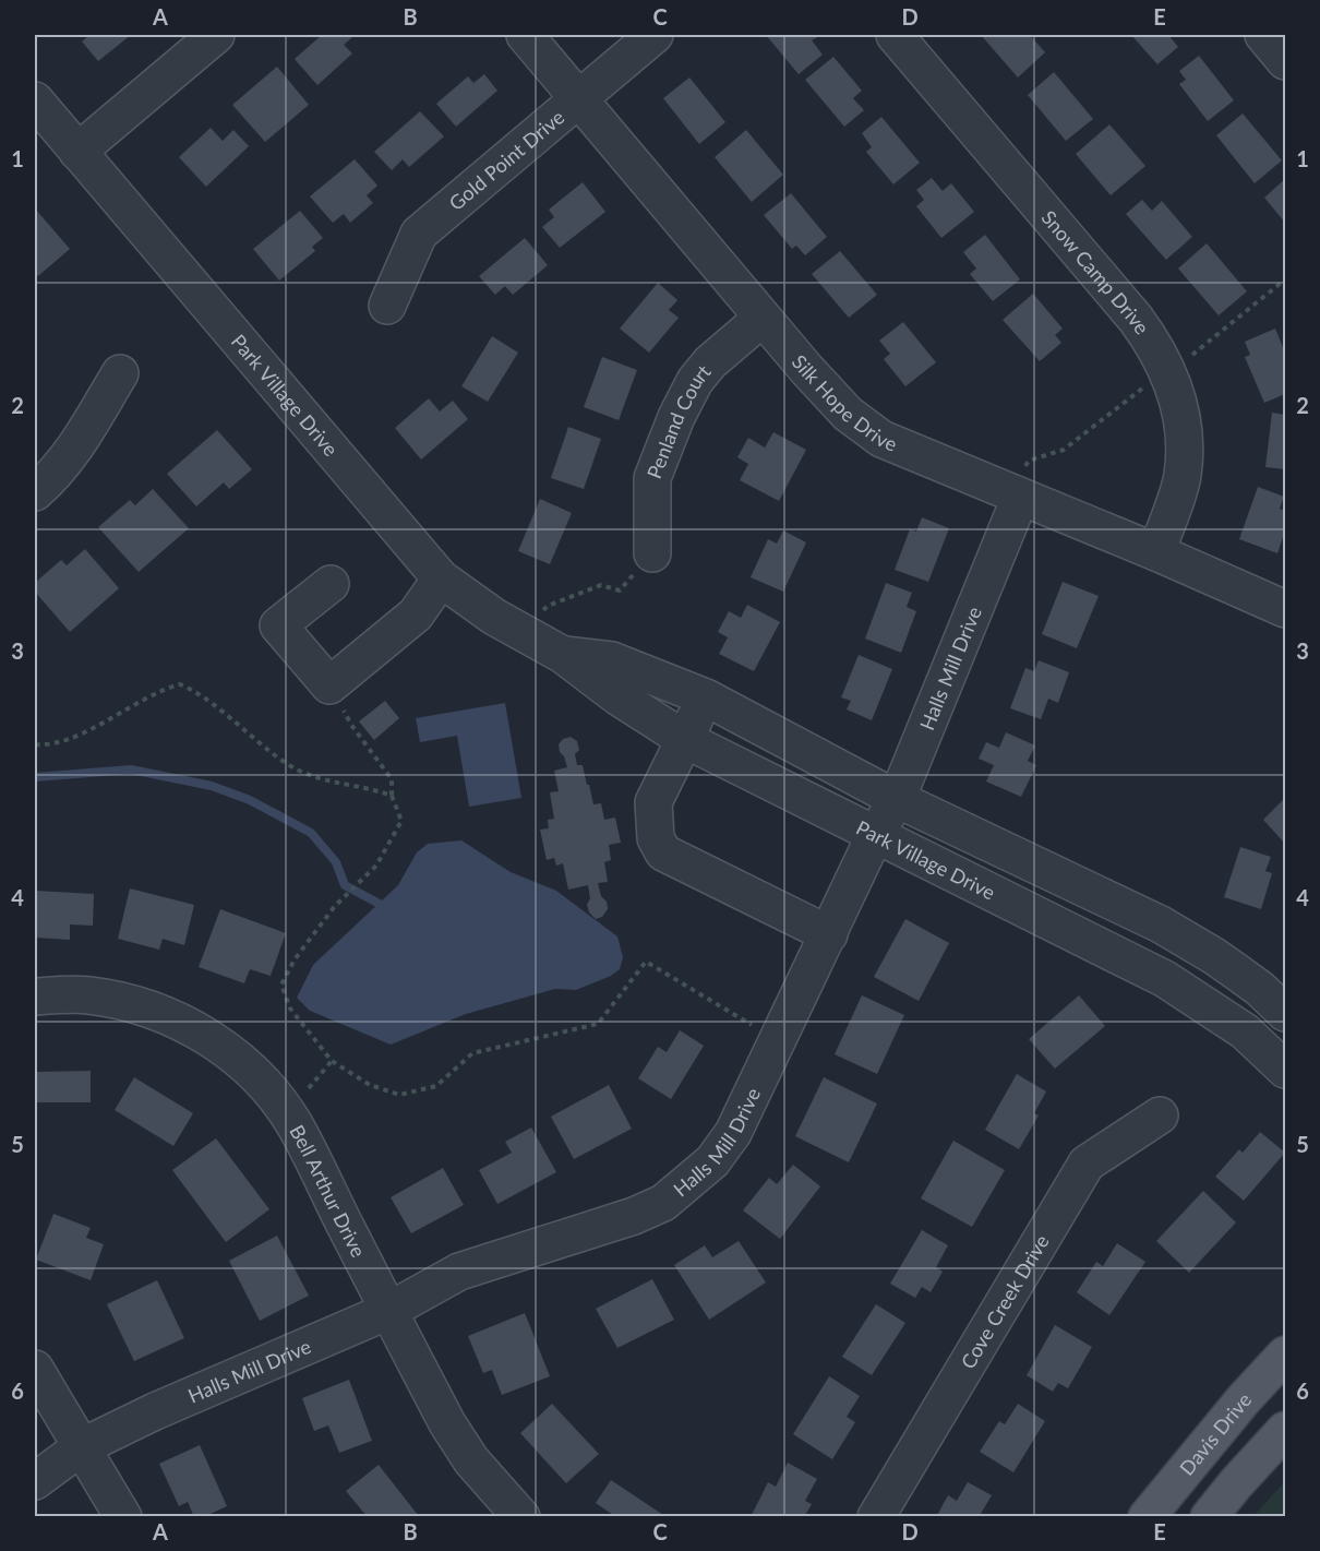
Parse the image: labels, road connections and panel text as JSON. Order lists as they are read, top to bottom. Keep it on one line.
{"streets":{"main road":["Davis Drive"],"street":["Gold Point Drive","Snow Camp Drive","Park Village Drive","Silk Hope Drive","Penland Court","Halls Mill Drive","Bell Arthur Drive","Cove Creek Drive"]},"crossings":[["Gold Point Drive","Silk Hope Drive"],["Snow Camp Drive","Silk Hope Drive"],["Park Village Drive","Halls Mill Drive"],["Silk Hope Drive","Penland Court"],["Silk Hope Drive","Halls Mill Drive"],["Halls Mill Drive","Bell Arthur Drive"]],"grid":{"columns":["A","B","C","D","E"],"rows":["1","2","3","4","5","6"]}}
